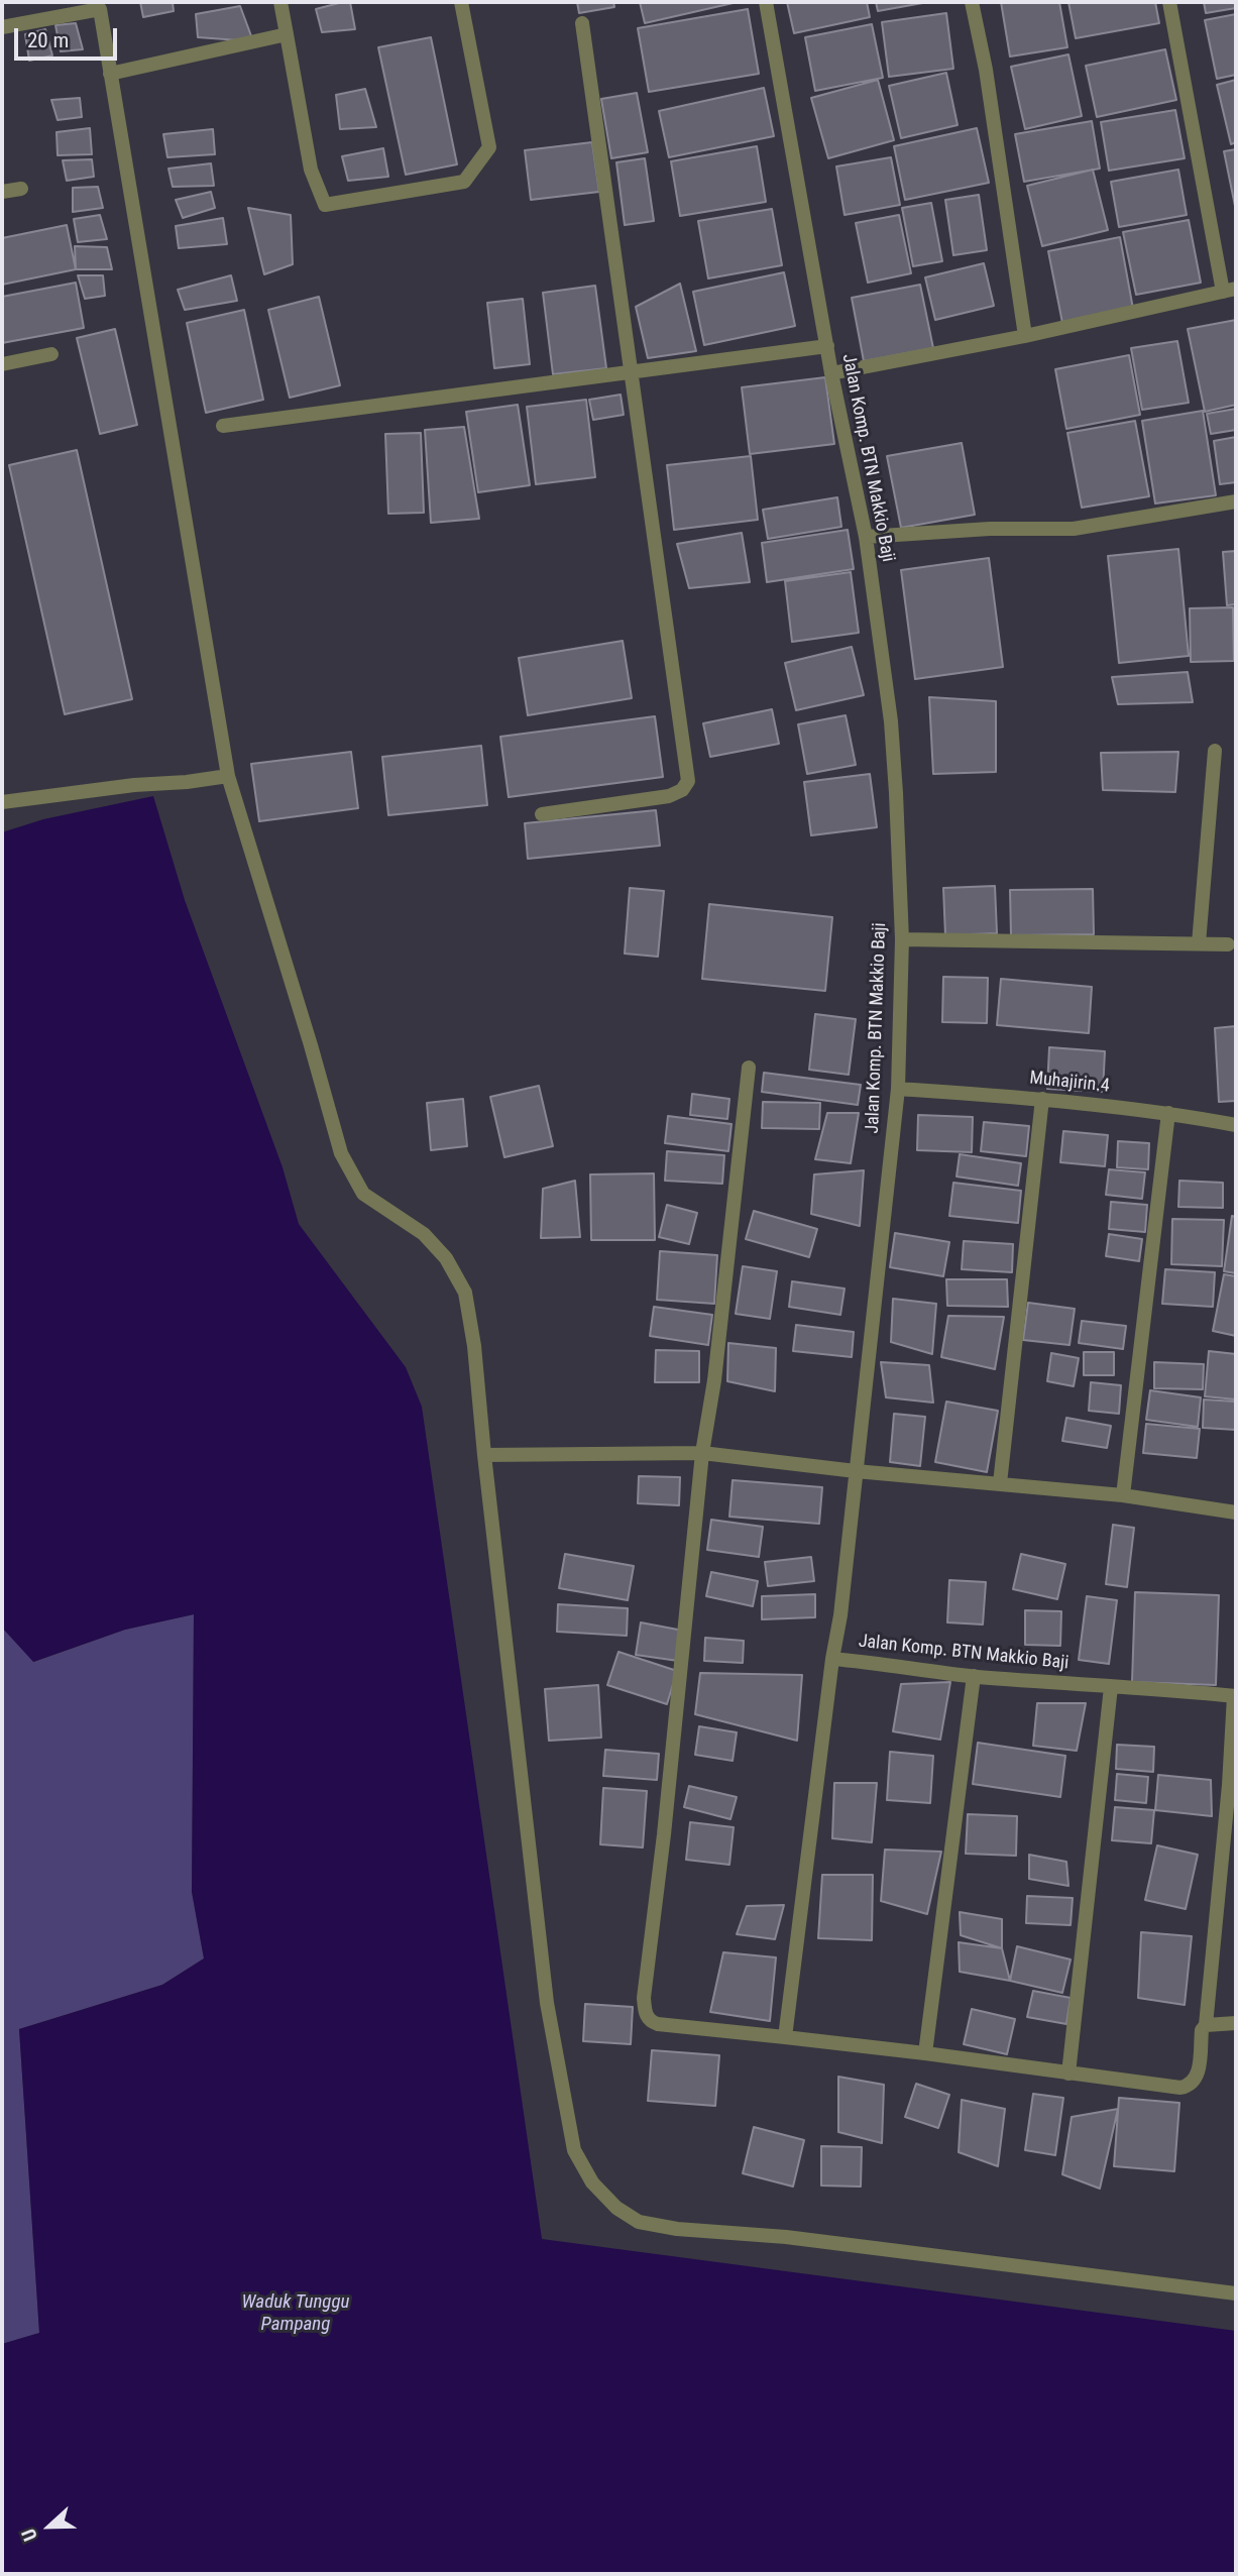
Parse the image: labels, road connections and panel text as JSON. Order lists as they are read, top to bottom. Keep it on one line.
{"streets":{"street":["Jalan Komp. BTN Makkio Baji","Muhajirin.4"]},"crossings":[["Jalan Komp. BTN Makkio Baji","Muhajirin.4"]],"water":["Waduk Tunggu Pampang"],"scale_bar":"20 m","north":"left"}
